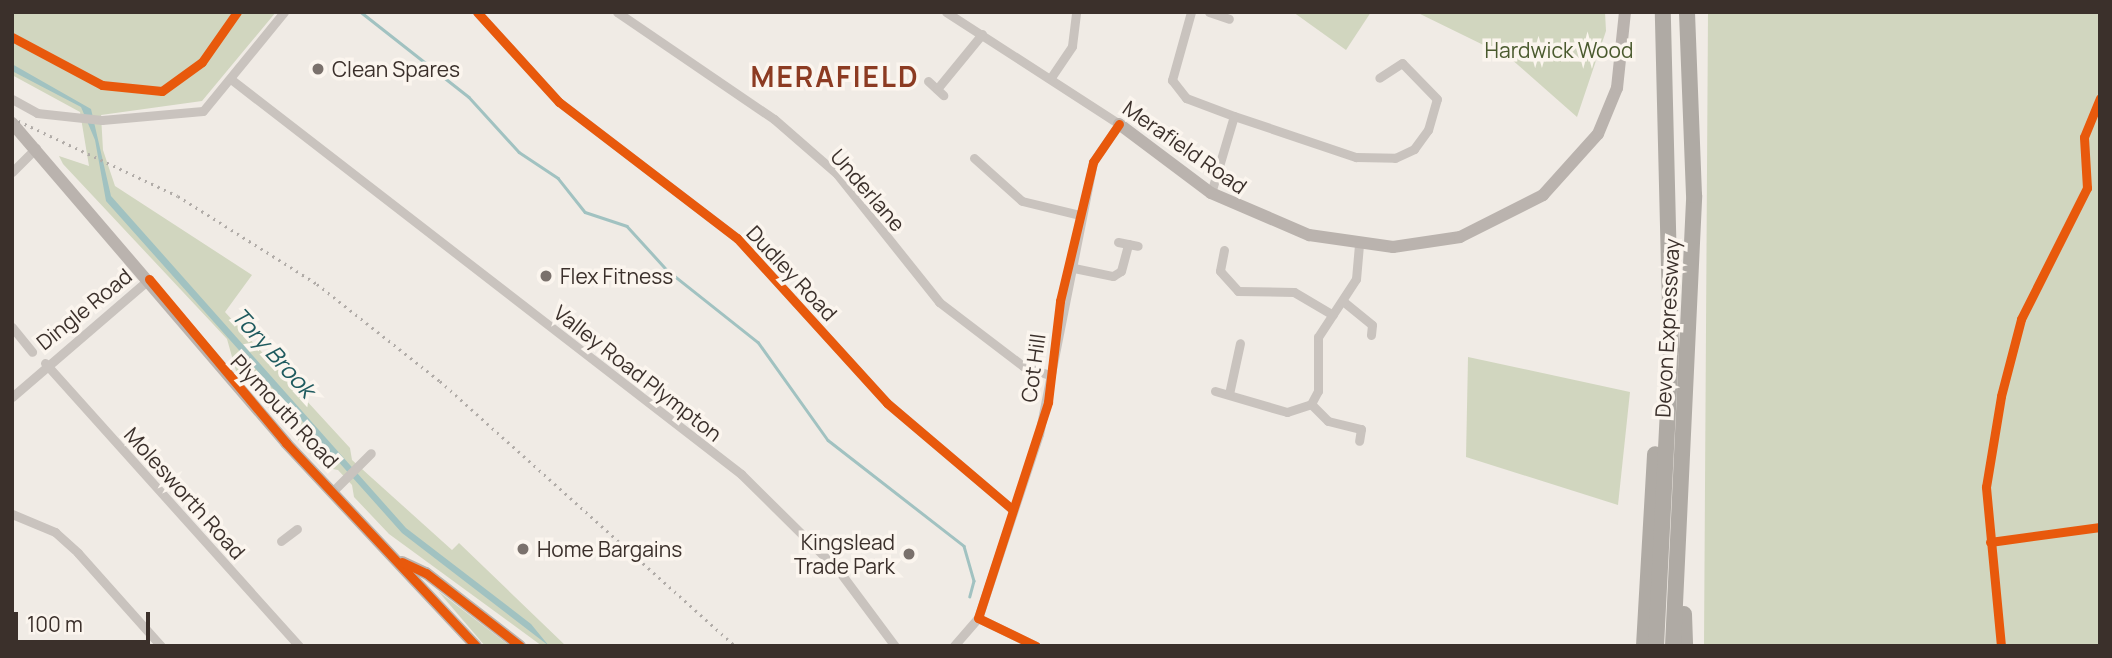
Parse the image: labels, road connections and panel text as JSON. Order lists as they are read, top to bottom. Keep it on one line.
{"streets":{"highway":["Devon Expressway"],"main road":["Merafield Road","Plymouth Road"],"street":["Underlane","Dudley Road","Dingle Road","Cot Hill","Valley Road Plympton","Molesworth Road"]},"crossings":[["Merafield Road","Cot Hill"],["Underlane","Cot Hill"],["Dudley Road","Cot Hill"],["Dingle Road","Plymouth Road"],["Dingle Road","Molesworth Road"]],"districts":["MERAFIELD"],"water":["Tory Brook"],"parks":["Hardwick Wood"],"places":["Clean Spares","Flex Fitness","Home Bargains","Kingslead Trade Park"],"scale_bar":"100 m"}
